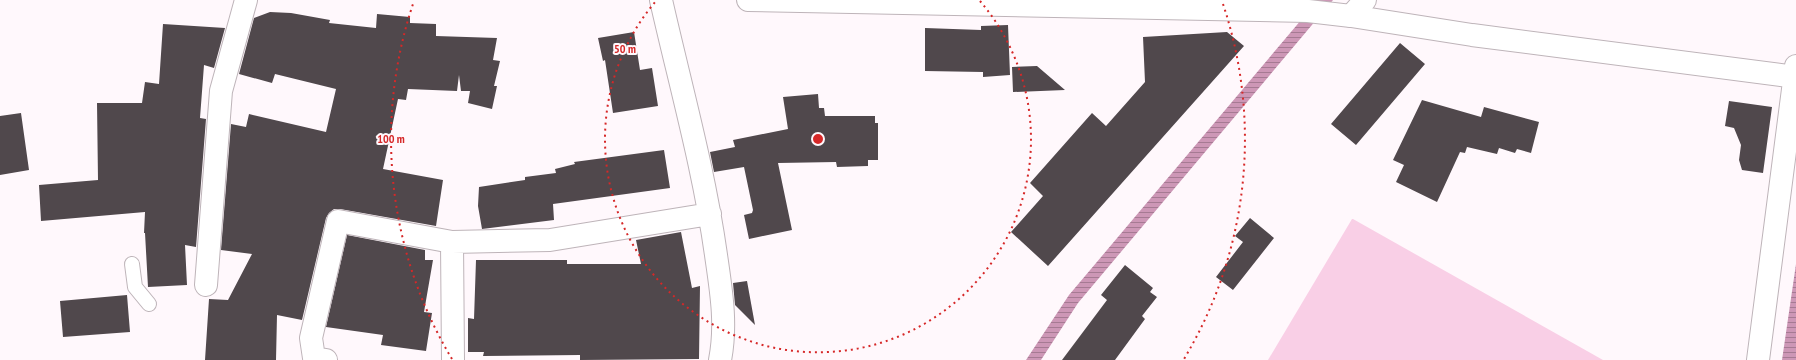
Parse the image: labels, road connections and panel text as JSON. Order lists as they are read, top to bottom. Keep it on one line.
{"rings":["50 m","100 m"]}
